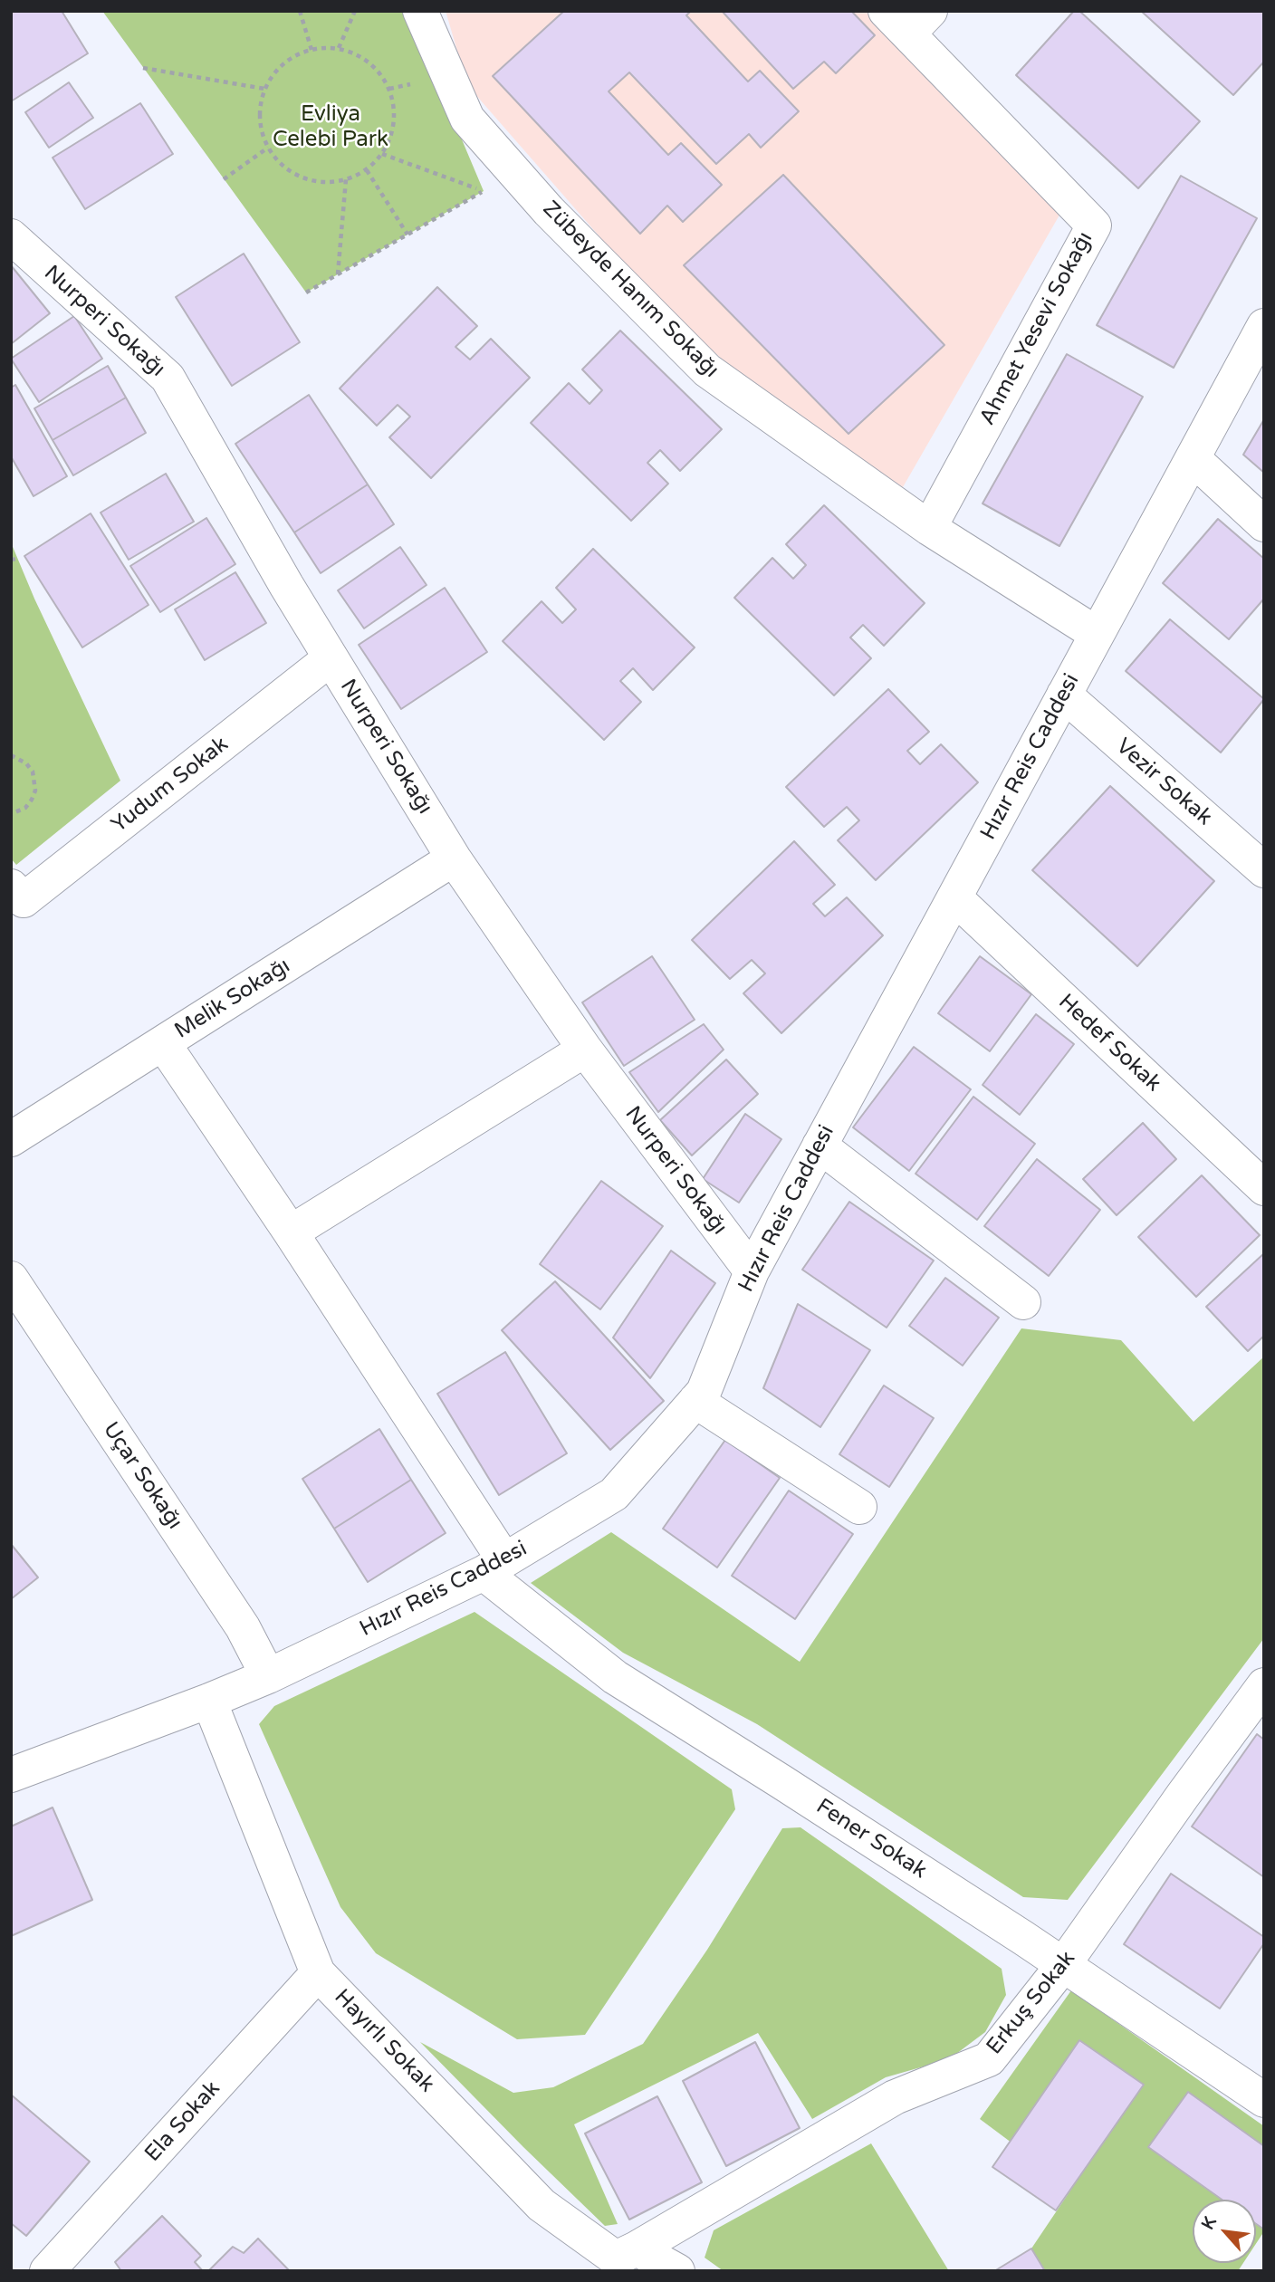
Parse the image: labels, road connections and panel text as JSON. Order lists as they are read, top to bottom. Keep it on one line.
{"streets":{"street":["Zübeyde Hanım Sokağı","Nurperi Sokağı","Ahmet Yesevi Sokağı","Hızır Reis Caddesi","Vezir Sokak","Yudum Sokak","Melik Sokağı","Hedef Sokak","Uçar Sokağı","Fener Sokak","Erkuş Sokak","Hayırlı Sokak","Ela Sokak"]},"crossings":[["Zübeyde Hanım Sokağı","Ahmet Yesevi Sokağı"],["Zübeyde Hanım Sokağı","Hızır Reis Caddesi"],["Nurperi Sokağı","Hızır Reis Caddesi"],["Nurperi Sokağı","Yudum Sokak"],["Nurperi Sokağı","Melik Sokağı"],["Hızır Reis Caddesi","Vezir Sokak"],["Hızır Reis Caddesi","Hedef Sokak"],["Hızır Reis Caddesi","Uçar Sokağı"],["Hızır Reis Caddesi","Fener Sokak"],["Hızır Reis Caddesi","Hayırlı Sokak"],["Melik Sokağı","Fener Sokak"],["Fener Sokak","Erkuş Sokak"],["Erkuş Sokak","Hayırlı Sokak"],["Hayırlı Sokak","Ela Sokak"]],"parks":["Evliya Celebi Park"],"north":"top left"}
